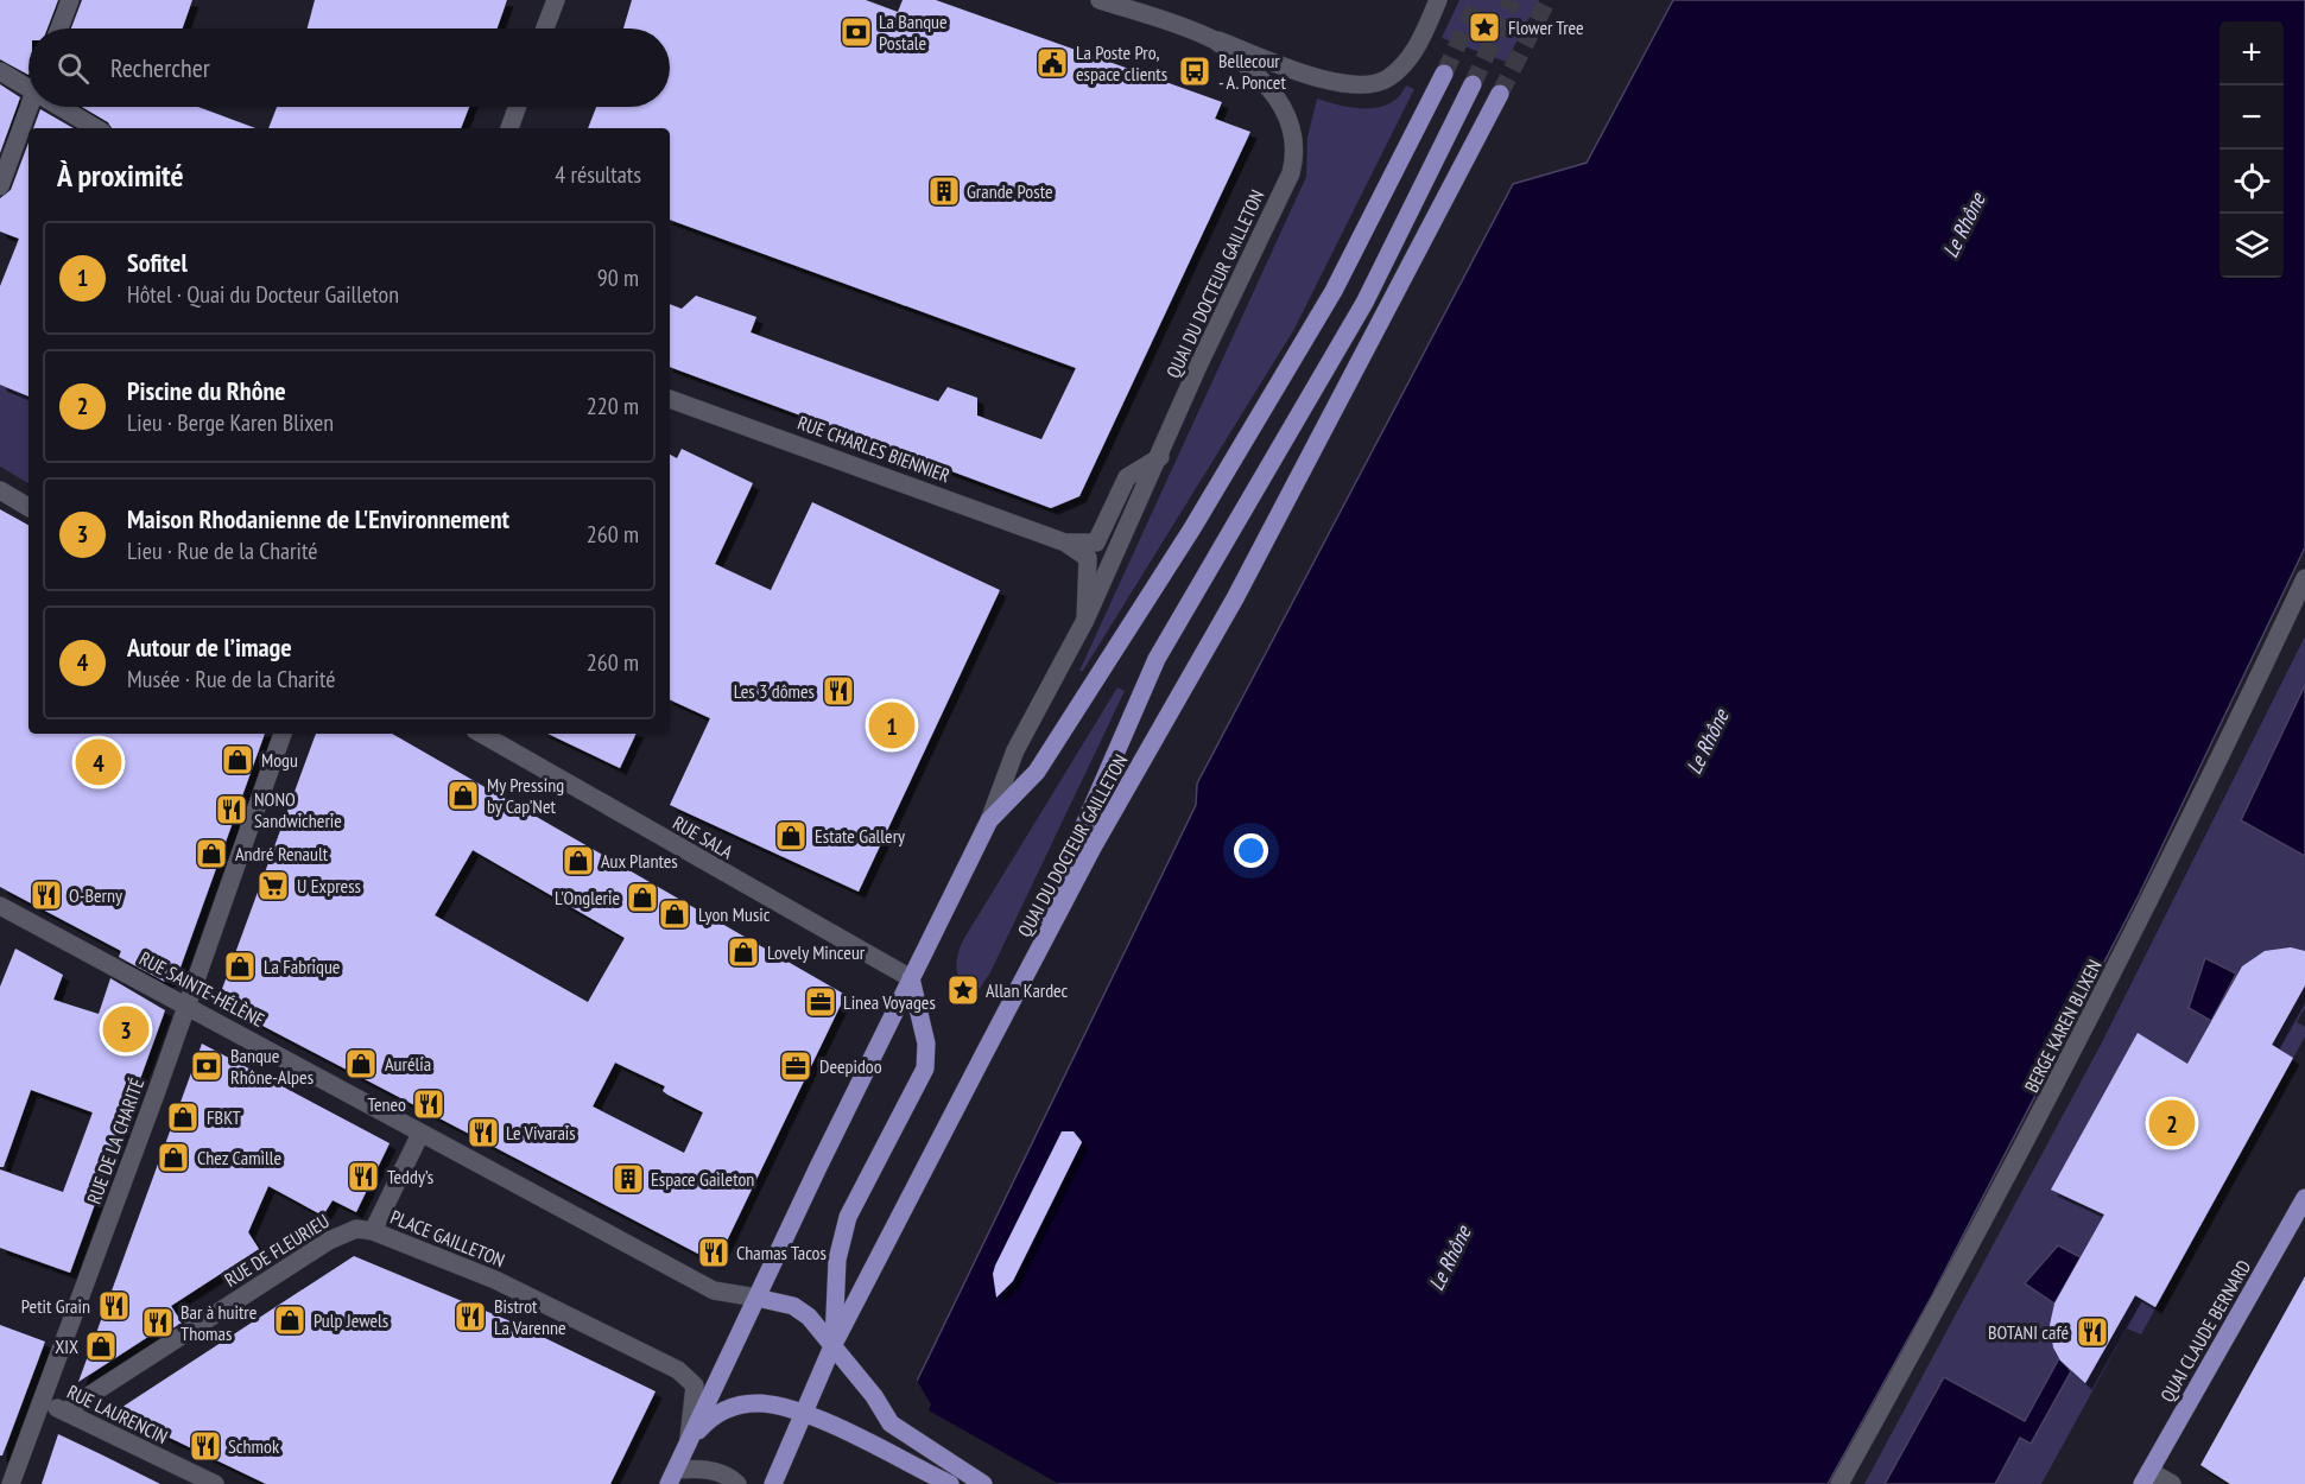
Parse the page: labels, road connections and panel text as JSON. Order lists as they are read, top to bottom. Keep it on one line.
{"streets":{"main road":["QUAI DU DOCTEUR GAILLETON","QUAI CLAUDE BERNARD"],"street":["RUE CHARLES BIENNIER","RUE SALA","RUE SAINTE-HÉLÈNE","BERGE KAREN BLIXEN","RUE DE LA CHARITÉ","PLACE GAILLETON","RUE DE FLEURIEU","RUE LAURENCIN"]},"crossings":[["QUAI DU DOCTEUR GAILLETON","RUE CHARLES BIENNIER"],["QUAI DU DOCTEUR GAILLETON","RUE SALA"],["QUAI DU DOCTEUR GAILLETON","PLACE GAILLETON"],["RUE SAINTE-HÉLÈNE","RUE DE LA CHARITÉ"],["RUE SAINTE-HÉLÈNE","PLACE GAILLETON"],["RUE DE LA CHARITÉ","RUE LAURENCIN"],["PLACE GAILLETON","RUE DE FLEURIEU"],["RUE DE FLEURIEU","RUE LAURENCIN"]],"water":["Le Rhône"],"places":{"place":["Flower Tree","Allan Kardec"],"bank":["La Banque Postale","Banque Rhône-Alpes"],"public building":["La Poste Pro, espace clients"],"bus stop":["Bellecour - A. Poncet"],"building":["Grande Poste","Espace Gaileton"],"restaurant":["Les 3 dômes","NONO Sandwicherie","O-Berny","Teneo","Le Vivarais","Teddy’s","Chamas Tacos","Petit Grain","Bistrot La Varenne","Bar à huitre Thomas","BOTANI café","Schmok"],"shop":["Mogu","My Pressing by Cap'Net","Estate Gallery","André Renault","Aux Plantes","L'Onglerie","Lyon Music","Lovely Minceur","La Fabrique","Aurélia","FBKT","Chez Camille","Pulp Jewels","XIX"],"supermarket":["U Express"],"office":["Linea Voyages","Deepidoo"]},"page":{"map_buttons":["+","−"],"search":"Rechercher","heading":["À proximité","4 résultats"],"list":[{"mark":"1","name":"Sofitel","note":"Hôtel · Quai du Docteur Gailleton","value":"90 m"},{"mark":"2","name":"Piscine du Rhône","note":"Lieu · Berge Karen Blixen","value":"220 m"},{"mark":"3","name":"Maison Rhodanienne de L'Environnement","note":"Lieu · Rue de la Charité","value":"260 m"},{"mark":"4","name":"Autour de l’image","note":"Musée · Rue de la Charité","value":"260 m"}],"pins":["1","4","3","2"]}}
